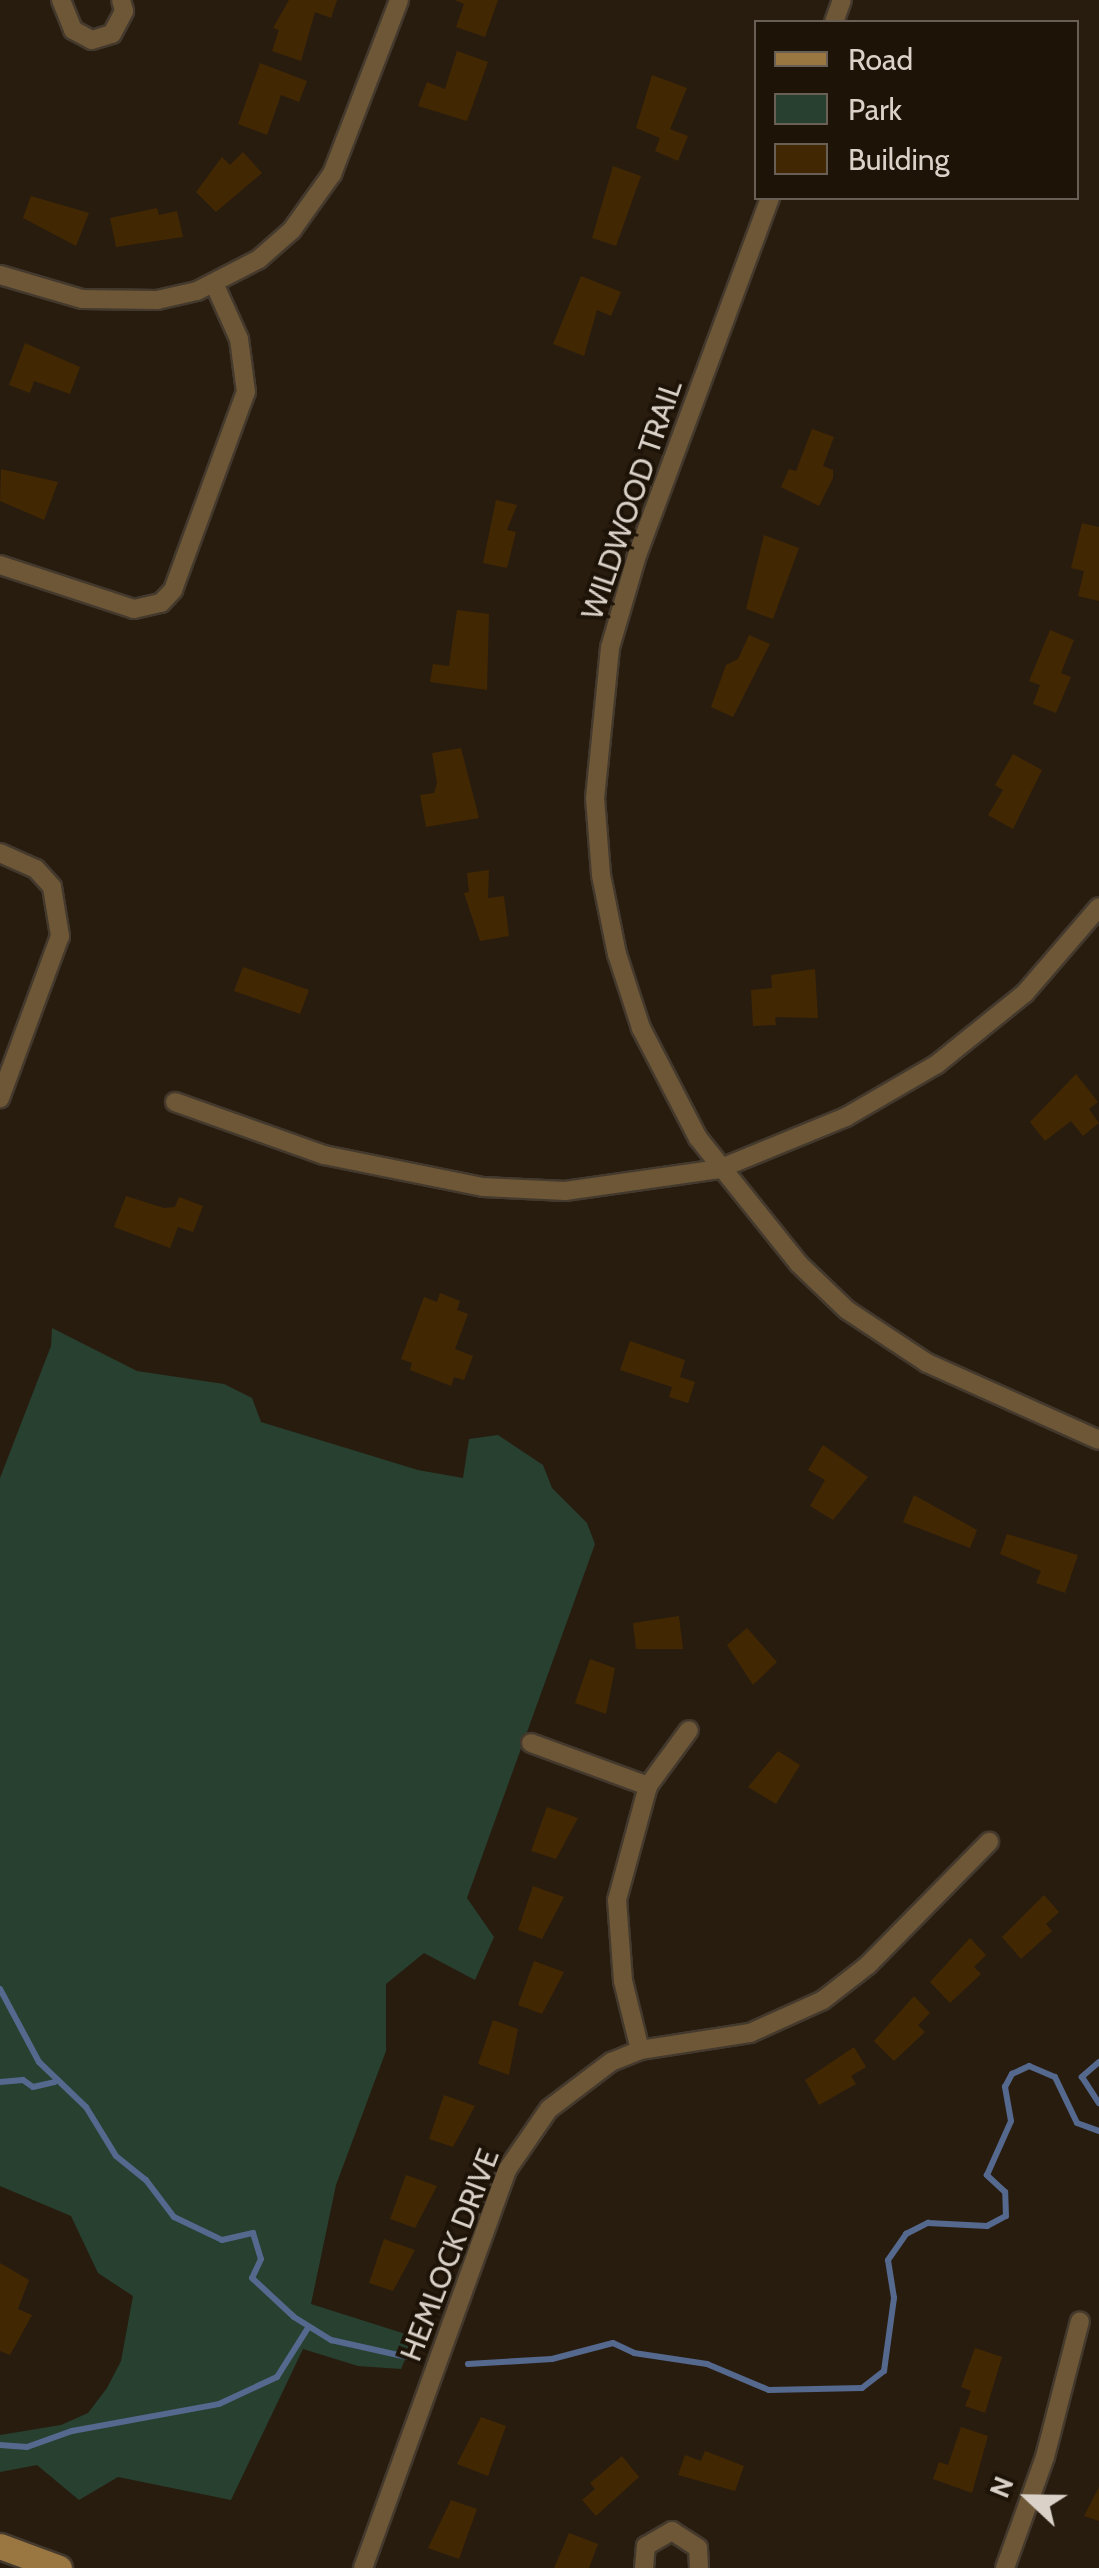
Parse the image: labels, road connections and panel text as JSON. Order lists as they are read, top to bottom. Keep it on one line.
{"streets":{"street":["WILDWOOD TRAIL","HEMLOCK DRIVE"]},"legend":["Road","Park","Building"],"north":"left"}
